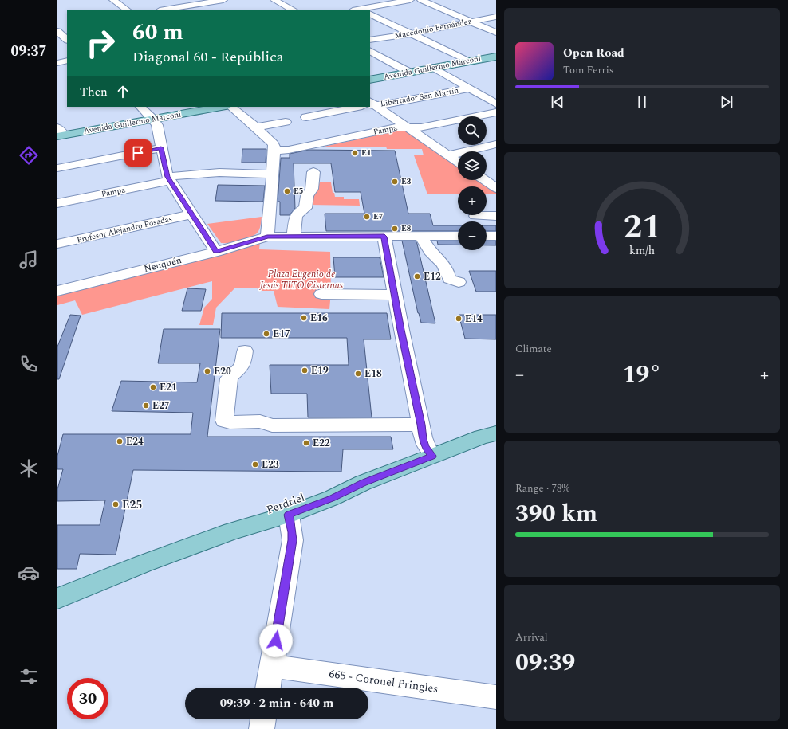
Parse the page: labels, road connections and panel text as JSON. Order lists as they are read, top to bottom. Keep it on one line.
{"streets":{"main road":["Avenida Guillermo Marconi","Perdriel"],"street":["Macedonio Fernández","Libertador San Martín","Pampa","Profesor Alejandro Posadas","Neuquén","665 - Coronel Pringles"]},"parks":["Plaza Eugenio de Jesús TITO Cisternas"],"places":["E1","E3","E5","E7","E8","E12","E16","E14","E17","E19","E20","E18","E21","E27","E24","E22","E23","E25"],"page":{"tabs":"09:37","turn":["60 m","Diagonal 60 - República"],"song":["Open Road","Tom Ferris"],"then":"Then","map_buttons":["+","−"],"tile":["Climate",["Range · 78%","390 km"],["Arrival","09:39"]],"heat":["−","19°","+"],"limit":"30","trip":"09:39 · 2 min · 640 m","gauge":["21","km/h"]}}
